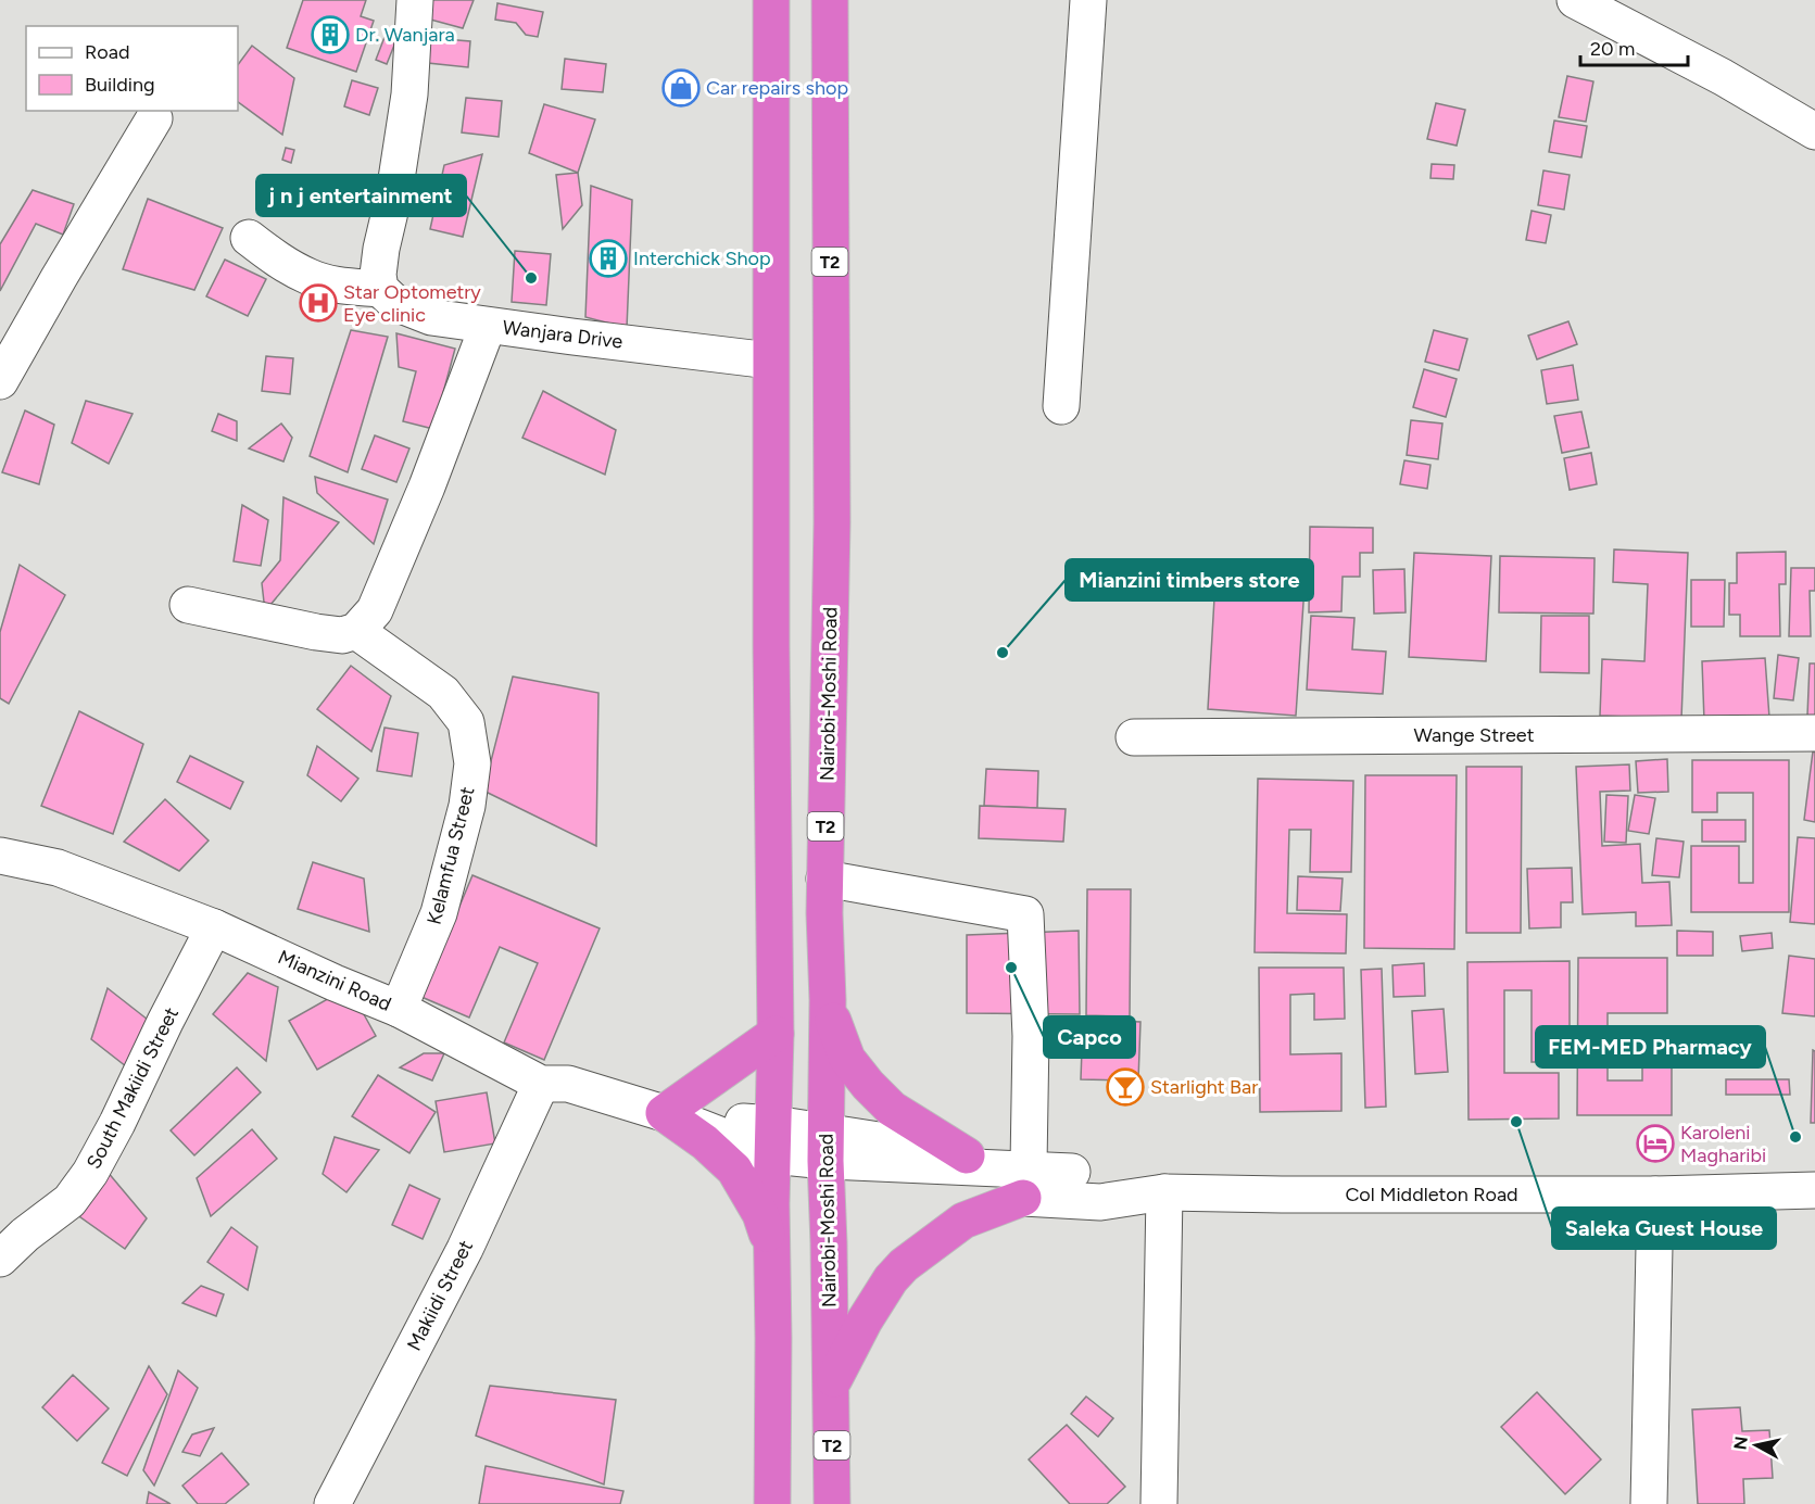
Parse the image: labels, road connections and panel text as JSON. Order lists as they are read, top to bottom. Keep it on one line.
{"streets":{"highway":["T2","Nairobi-Moshi Road"],"street":["Wanjara Drive","Wange Street","Kelamfua Street","Mianzini Road","South Makiidi Street","Col Middleton Road","Makiidi Street"]},"crossings":[["Nairobi-Moshi Road","Col Middleton Road"],["Kelamfua Street","Mianzini Road"],["Mianzini Road","South Makiidi Street"],["Mianzini Road","Col Middleton Road"],["Mianzini Road","Makiidi Street"]],"places":{"building":["Dr. Wanjara","Interchick Shop"],"shop":["Car repairs shop"],"other":["j n j entertainment","Mianzini timbers store","Capco","Saleka Guest House","FEM-MED Pharmacy"],"hospital":["Star Optometry Eye clinic"],"bar":["Starlight Bar"],"hotel":["Karoleni Magharibi"]},"legend":["Road","Building"],"scale_bar":"20 m","north":"left"}
